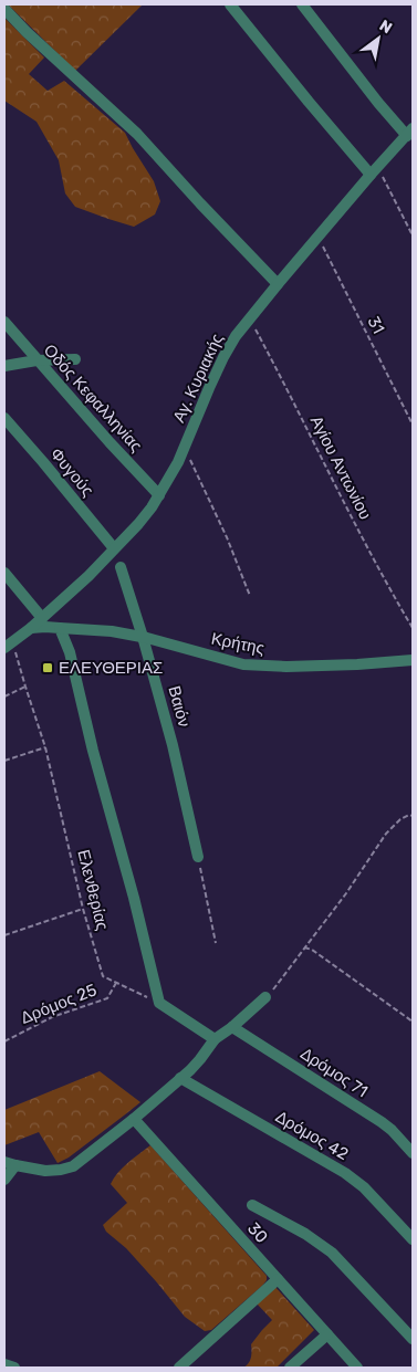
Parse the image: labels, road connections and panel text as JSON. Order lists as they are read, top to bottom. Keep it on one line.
{"streets":{"street":["Αγ. Κυριακής","Οδός Κεφαλληνίας","Φυγούς","Κρήτης","Βαιόν","Δρόμος 71","Δρόμος 42","30"],"path":["31","Αγίου Αντωνίου","Ελενθερίας","Δρόμος 25"]},"crossings":[["31","Αγ. Κυριακής"],["Αγ. Κυριακής","Οδός Κεφαλληνίας"],["Αγ. Κυριακής","Αγίου Αντωνίου"],["Αγ. Κυριακής","Φυγούς"],["Αγ. Κυριακής","Κρήτης"],["Αγ. Κυριακής","Ελενθερίας"],["Κρήτης","Βαιόν"],["Ελενθερίας","Δρόμος 25"]],"places":{"transit":["ΕΛΕΥΘΕΡΙΑΣ"]},"north":"top right"}
